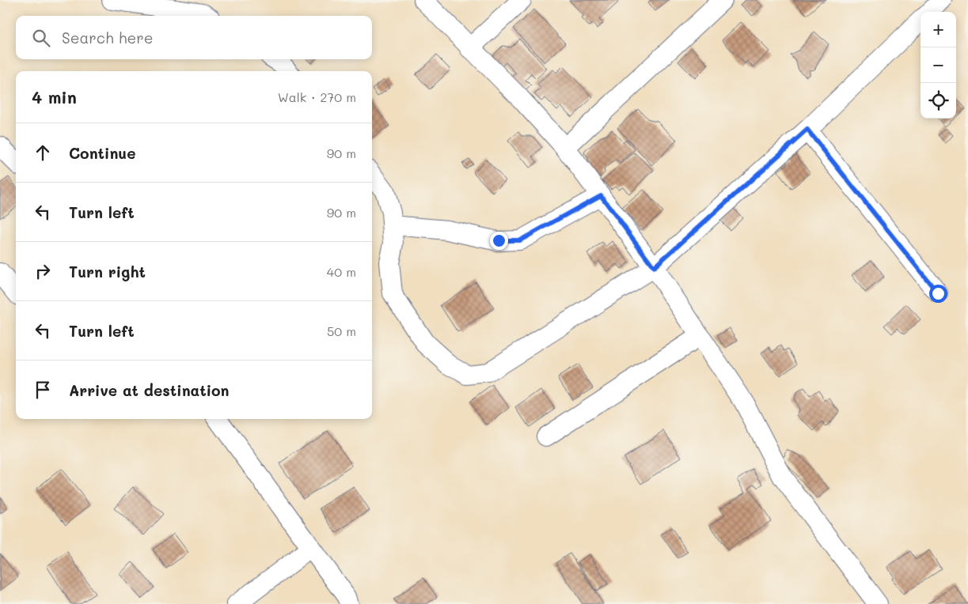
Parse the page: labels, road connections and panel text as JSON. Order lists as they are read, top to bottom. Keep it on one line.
{"page":{"map_buttons":["+","−"],"search":"Search here","heading":["4 min","Walk · 270 m"],"list":[["Continue","90 m"],["Turn left","90 m"],["Turn right","40 m"],["Turn left","50 m"],"Arrive at destination"]}}
